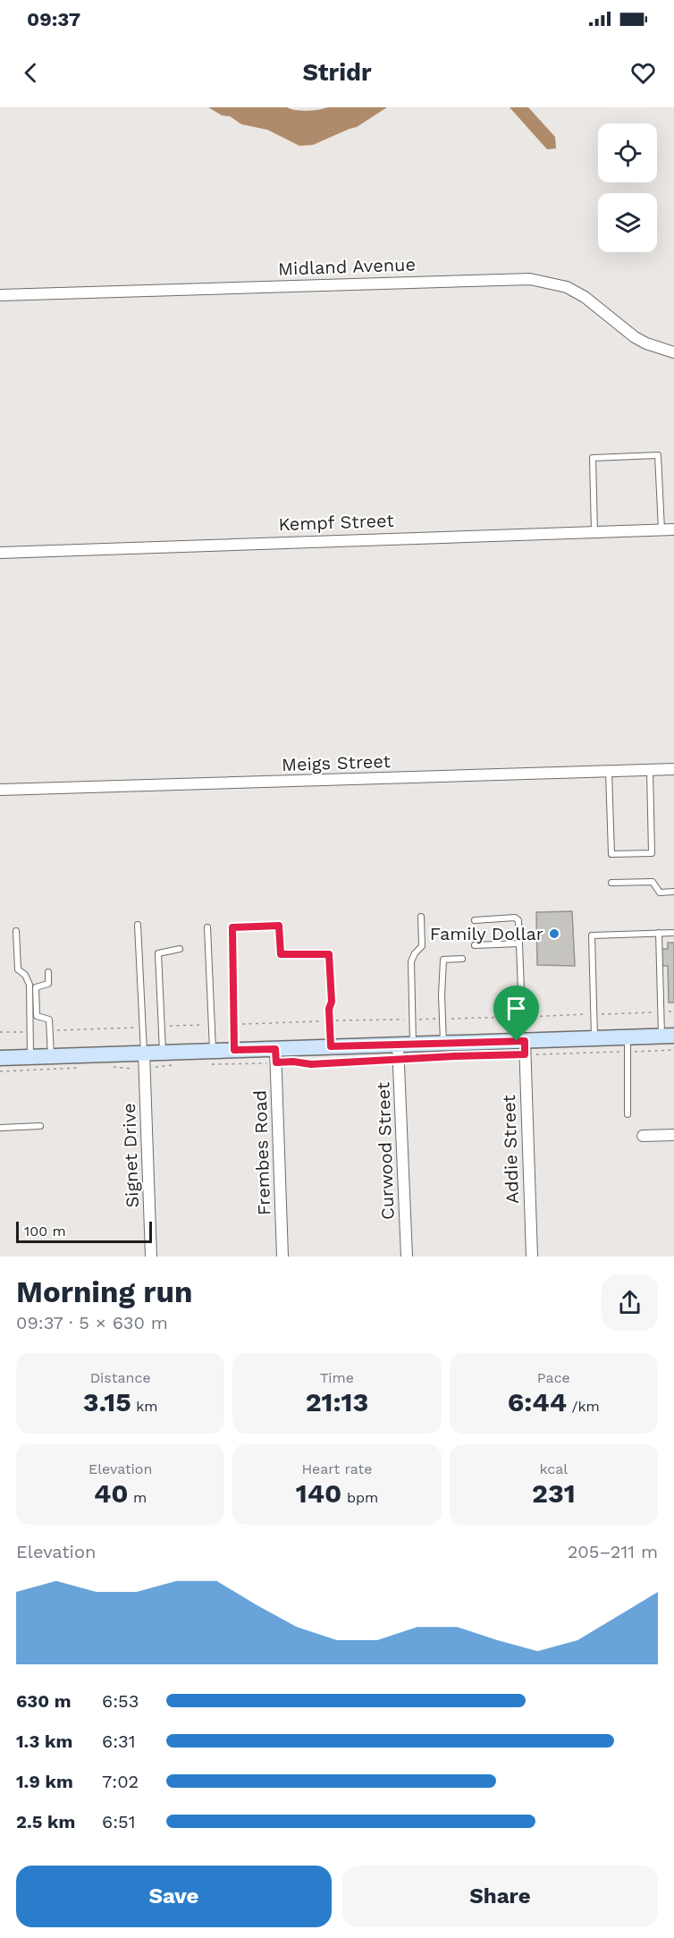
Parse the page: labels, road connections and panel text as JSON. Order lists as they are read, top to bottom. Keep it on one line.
{"streets":{"street":["Midland Avenue","Kempf Street","Meigs Street","Addie Street","Curwood Street","Frembes Road","Signet Drive"]},"places":["Family Dollar"],"scale_bar":"100 m","page":{"status":"09:37","header":"Stridr","scale":"100 m","heading":["Morning run","09:37 · 5 × 630 m"],"stats":[["Distance","3.15 km"],["Time","21:13"],["Pace","6:44 /km"],["Elevation","40 m"],["Heart rate","140 bpm"],["kcal","231"]],"chart":["Elevation","205–211 m"],"list":[{"name":"630 m","note":"6:53"},{"name":"1.3 km","note":"6:31"},{"name":"1.9 km","note":"7:02"},{"name":"2.5 km","note":"6:51"}],"buttons":["Save","Share"]}}
